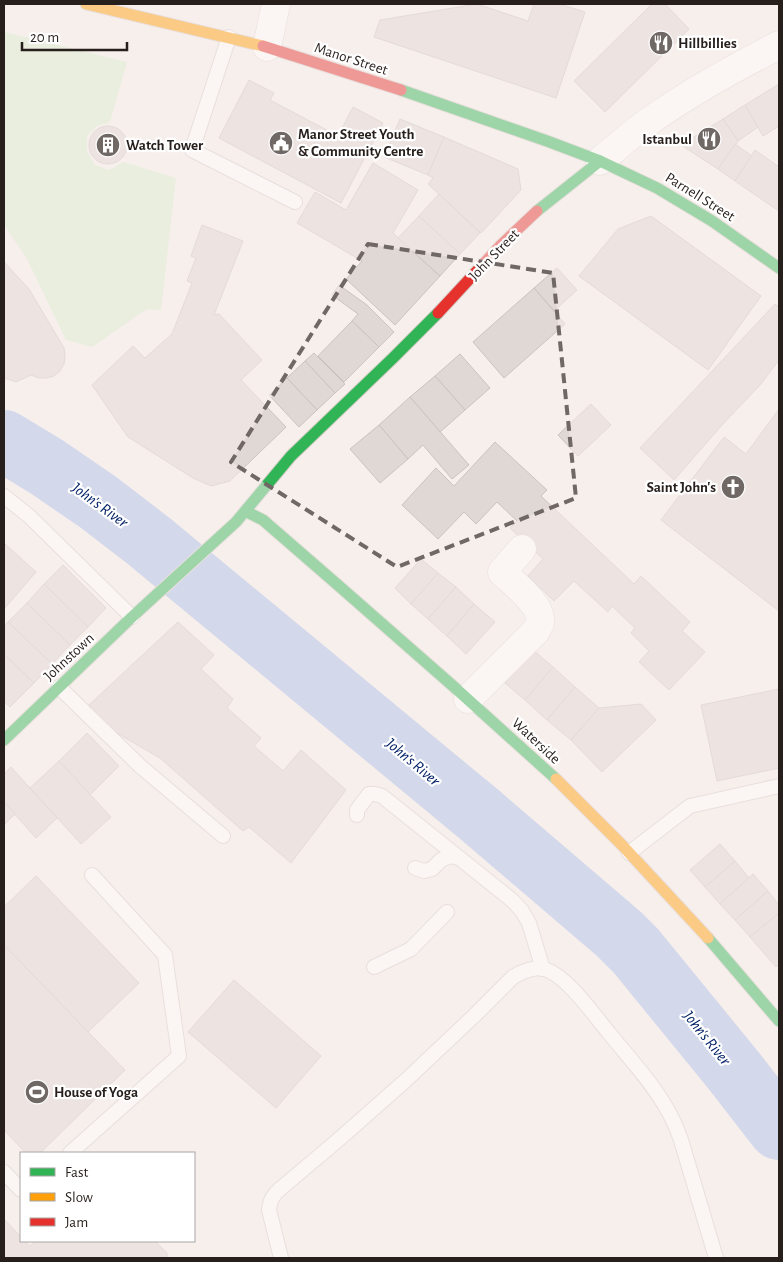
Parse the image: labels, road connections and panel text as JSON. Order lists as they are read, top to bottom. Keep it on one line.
{"streets":{"main road":["Manor Street","Parnell Street","John Street","Johnstown","Waterside"]},"crossings":[["Manor Street","Parnell Street"],["Manor Street","John Street"],["Parnell Street","John Street"],["John Street","Johnstown"],["John Street","Waterside"],["Johnstown","Waterside"]],"water":["John's River"],"places":{"restaurant":["Hillbillies","Istanbul"],"public building":["Manor Street Youth & Community Centre"],"building":["Watch Tower"],"church":["Saint John's"],"sports":["House of Yoga"]},"legend":["Fast","Slow","Jam"],"scale_bar":"20 m"}
